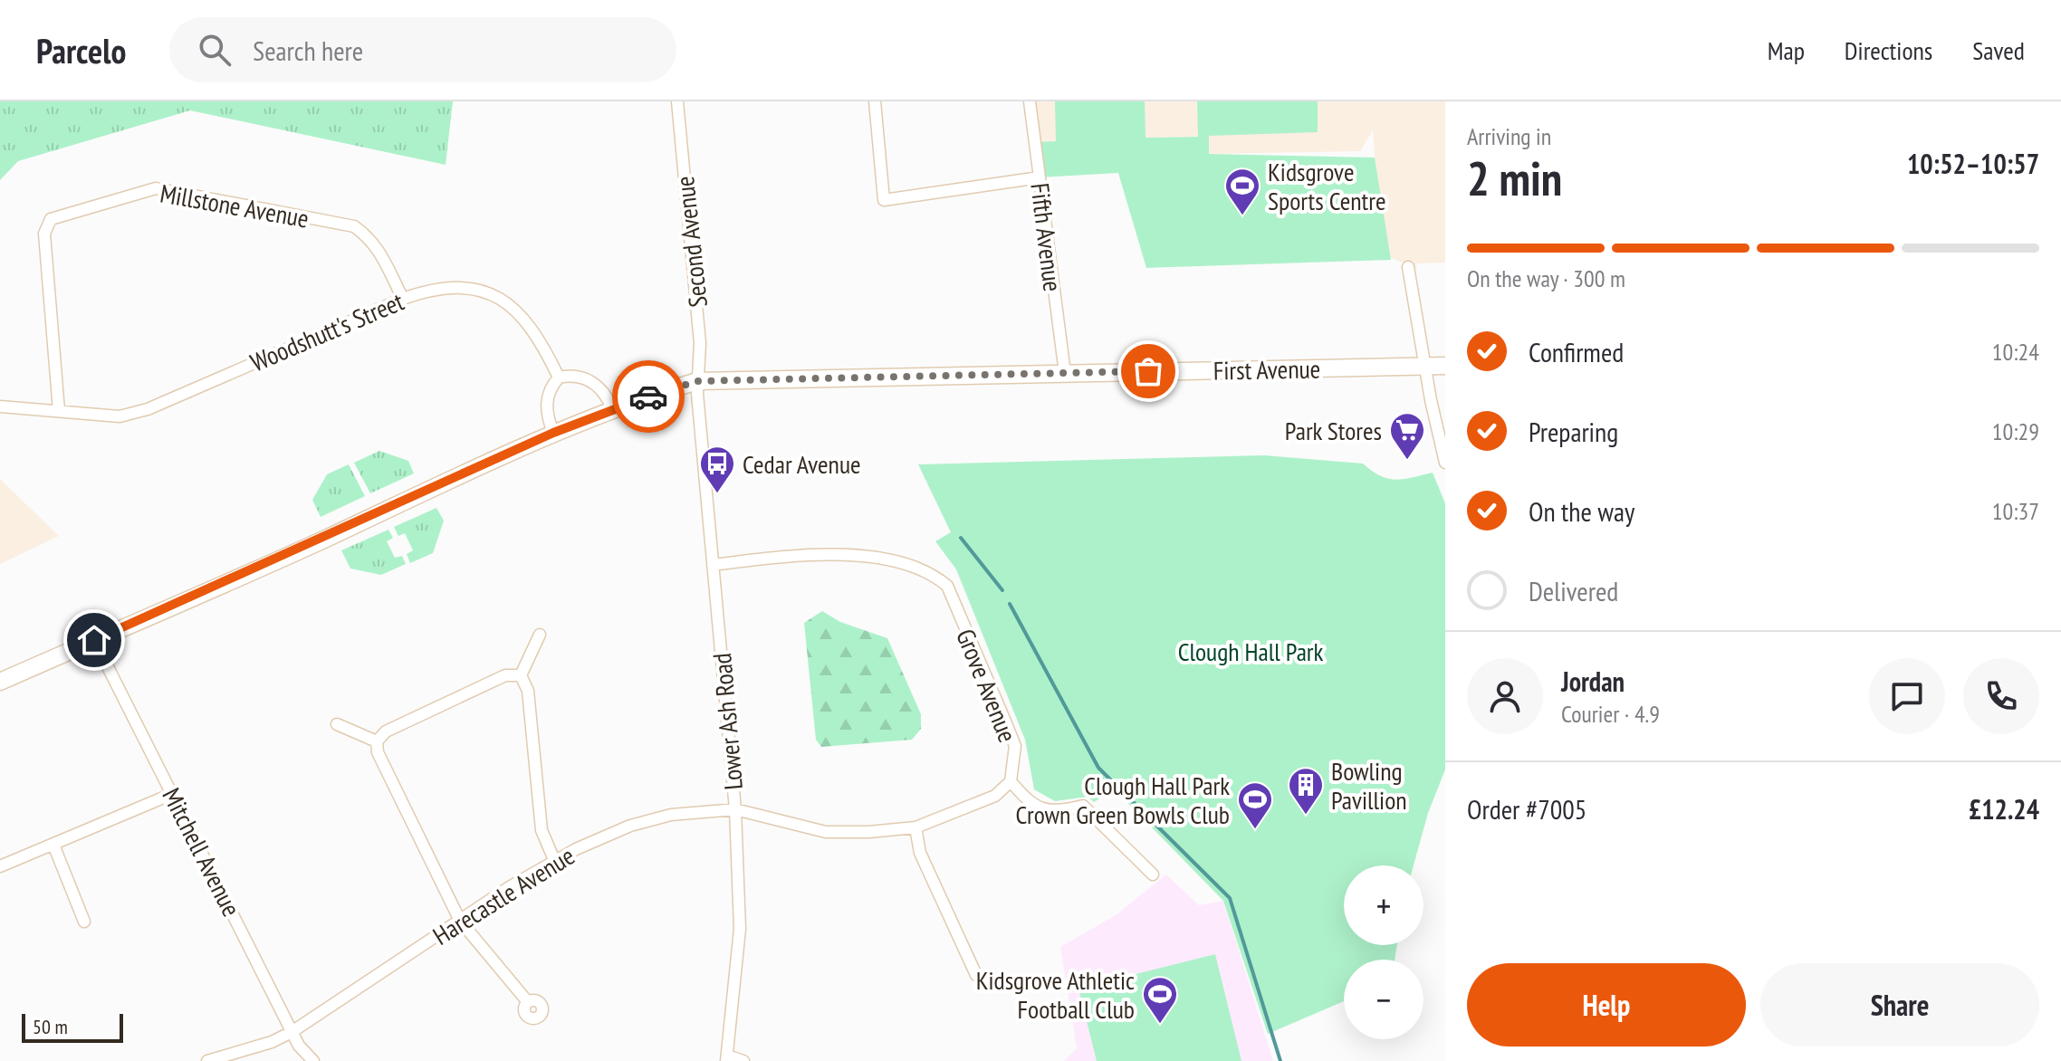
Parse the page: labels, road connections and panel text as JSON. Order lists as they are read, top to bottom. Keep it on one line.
{"streets":{"main road":["First Avenue"],"street":["Millstone Avenue","Fifth Avenue","Second Avenue","Woodshutt's Street","Grove Avenue","Lower Ash Road","Mitchell Avenue","Harecastle Avenue"]},"crossings":[["Millstone Avenue","Woodshutt's Street"],["Fifth Avenue","First Avenue"],["Second Avenue","First Avenue"],["Second Avenue","Lower Ash Road"],["First Avenue","Lower Ash Road"],["Grove Avenue","Lower Ash Road"],["Grove Avenue","Harecastle Avenue"],["Lower Ash Road","Harecastle Avenue"],["Mitchell Avenue","Harecastle Avenue"]],"parks":["Clough Hall Park"],"places":{"sports":["Kidsgrove Sports Centre","Clough Hall Park Crown Green Bowls Club","Kidsgrove Athletic Football Club"],"supermarket":["Park Stores"],"bus stop":["Cedar Avenue"],"building":["Bowling Pavillion"]},"scale_bar":"50 m","page":{"header":"Parcelo","search":"Search here","nav":["Map","Directions","Saved"],"heading":["2 min","Arriving in","10:52–10:57"],"panel":["Jordan","Courier · 4.9","Order #7005","£12.24"],"bar":"On the way · 300 m","list":[["Confirmed","10:24"],["Preparing","10:29"],["On the way","10:37"],"Delivered"],"map_buttons":["+","−"],"buttons":["Help","Share"],"scale":"50 m"}}
